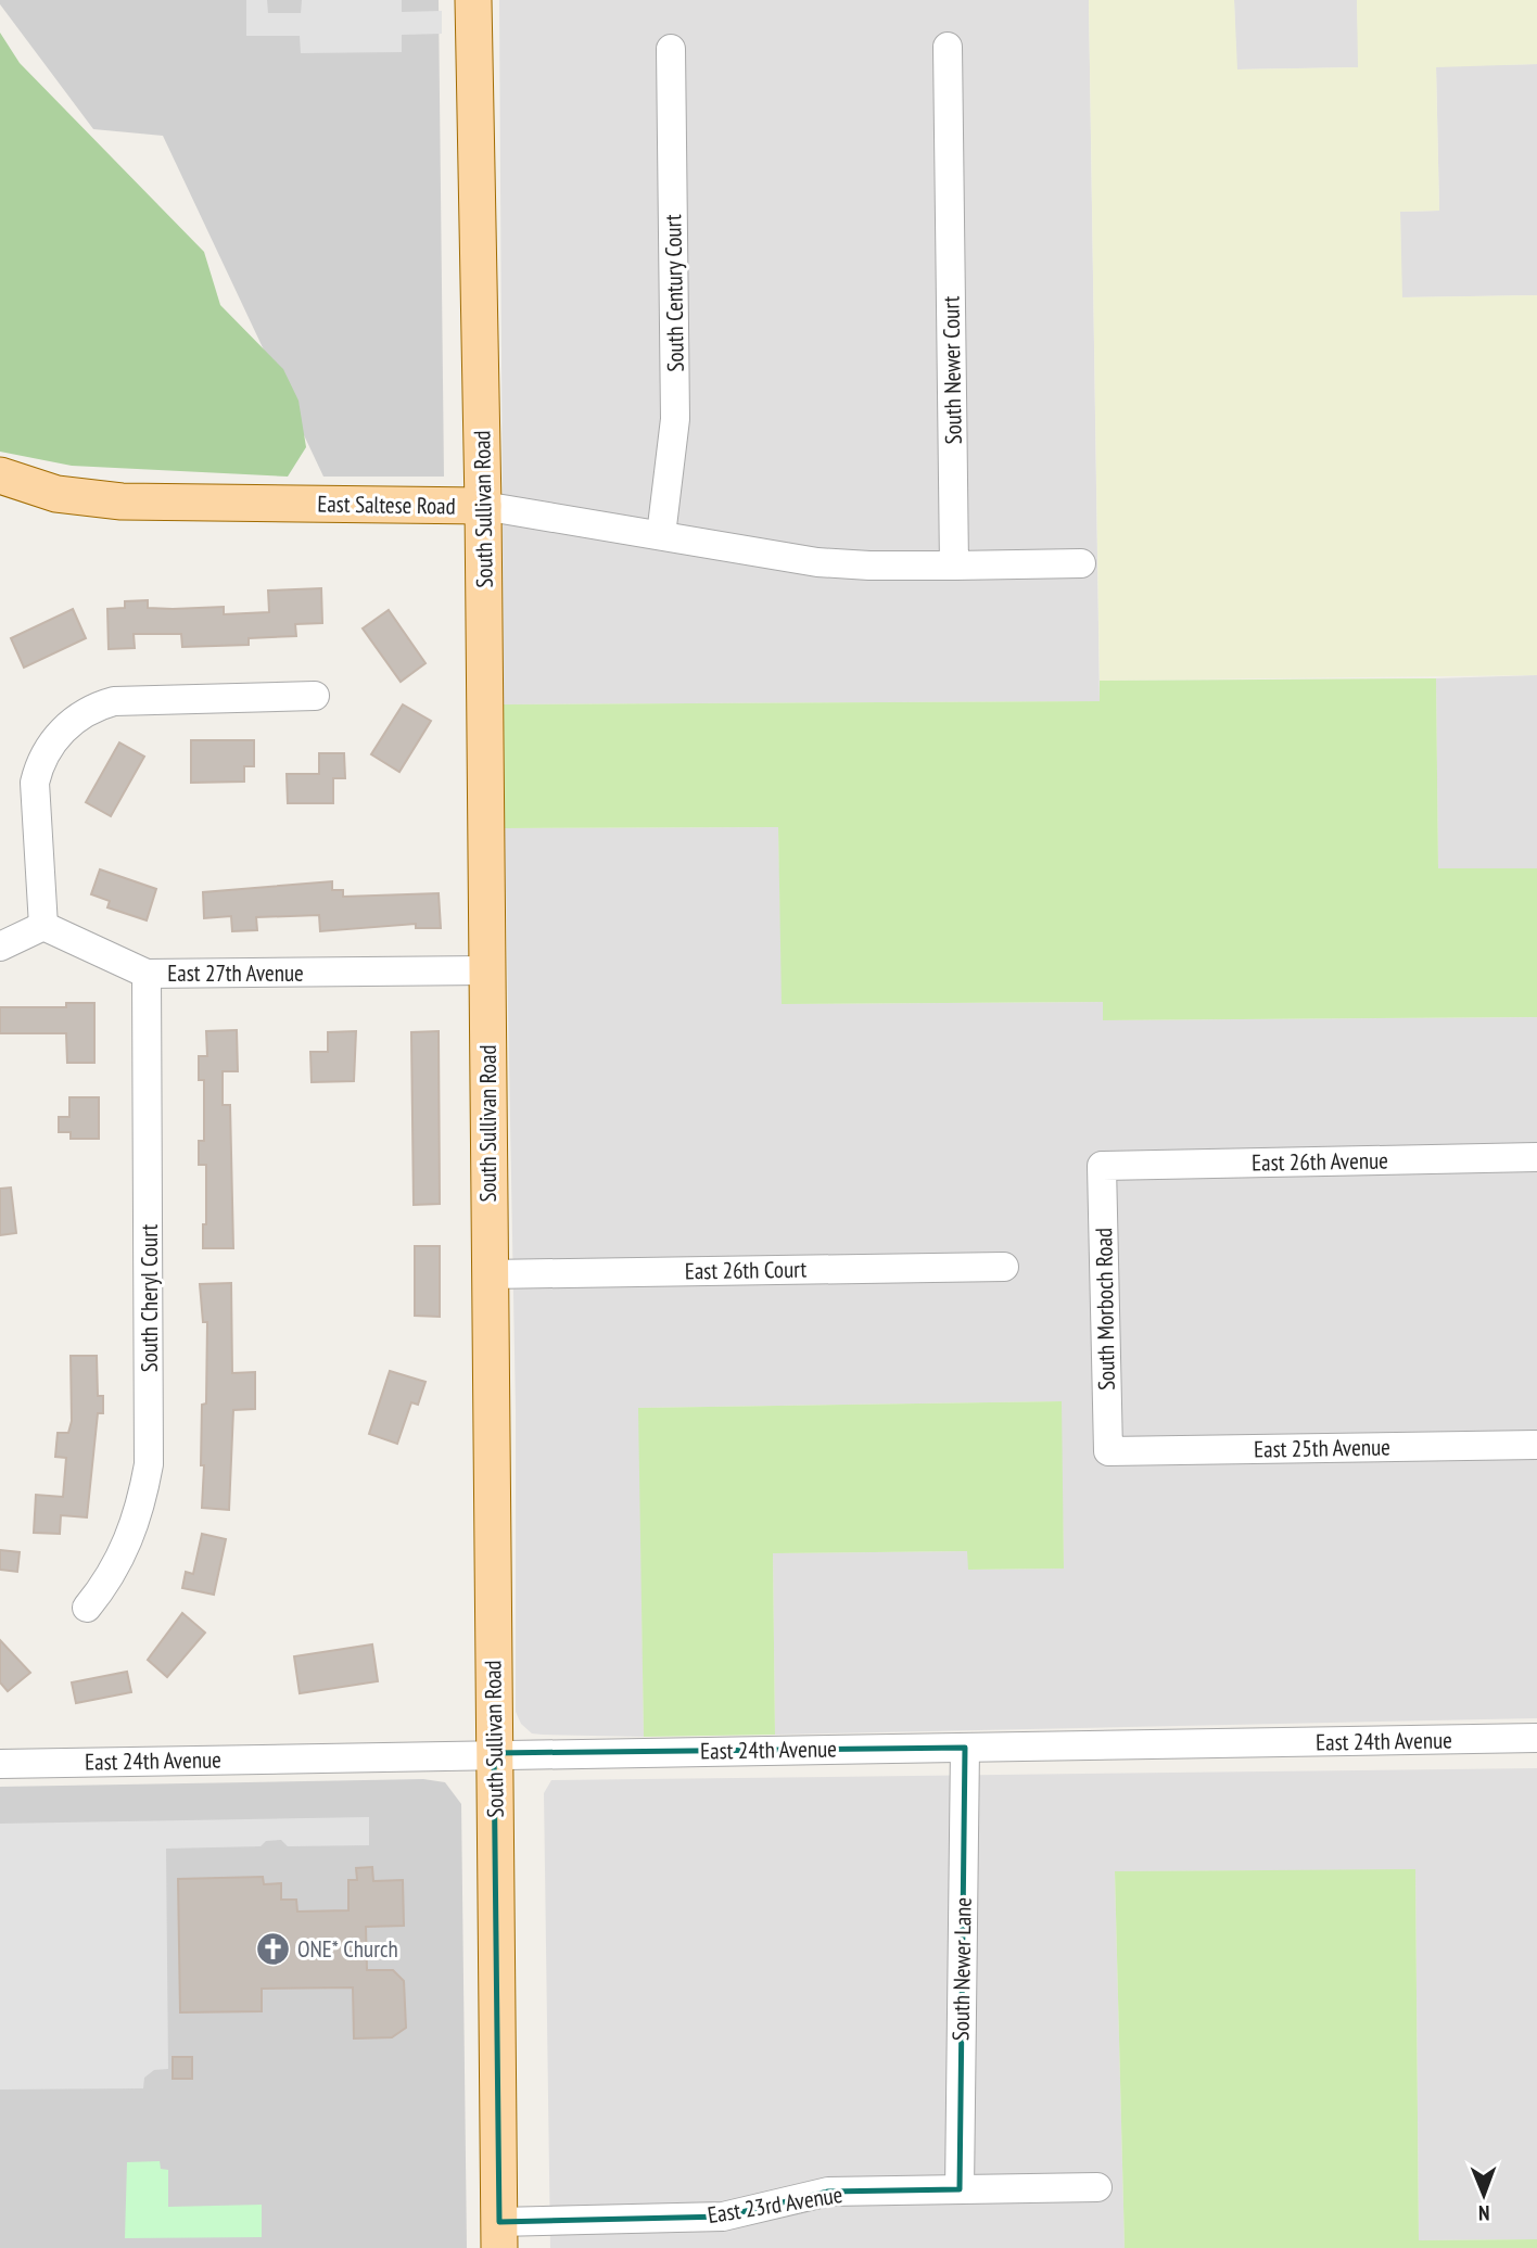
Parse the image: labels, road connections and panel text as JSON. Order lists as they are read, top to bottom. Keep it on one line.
{"streets":{"main road":["East Saltese Road","South Sullivan Road"],"street":["South Century Court","South Newer Court","East 27th Avenue","East 26th Avenue","East 26th Court","South Cheryl Court","South Morboch Road","East 25th Avenue","East 24th Avenue","South Newer Lane","East 23rd Avenue"]},"crossings":[["South Century Court","East Saltese Road"],["South Newer Court","East Saltese Road"],["East Saltese Road","South Sullivan Road"],["South Sullivan Road","East 27th Avenue"],["South Sullivan Road","East 26th Court"],["South Sullivan Road","East 24th Avenue"],["South Sullivan Road","East 23rd Avenue"],["East 27th Avenue","South Cheryl Court"],["East 26th Avenue","South Morboch Road"],["South Morboch Road","East 25th Avenue"],["East 24th Avenue","South Newer Lane"],["South Newer Lane","East 23rd Avenue"]],"places":{"church":["ONE* Church"]},"north":"bottom"}
